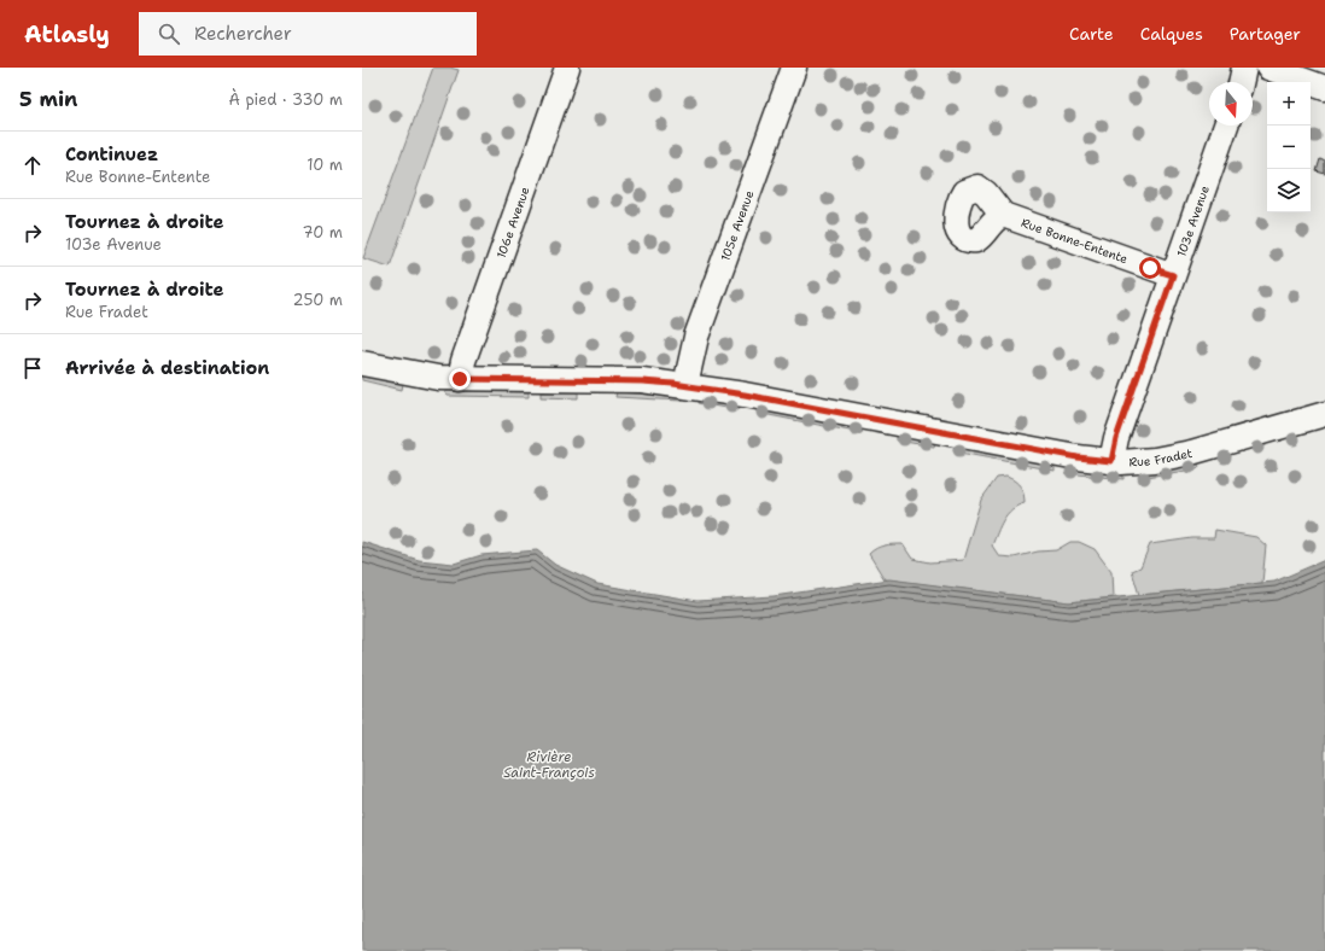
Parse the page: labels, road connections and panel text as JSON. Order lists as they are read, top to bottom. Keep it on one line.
{"streets":{"street":["103e Avenue","106e Avenue","105e Avenue","Rue Bonne-Entente","Rue Fradet"]},"crossings":[["103e Avenue","Rue Bonne-Entente"],["103e Avenue","Rue Fradet"],["106e Avenue","Rue Fradet"],["105e Avenue","Rue Fradet"]],"water":["Rivière Saint-François"],"north":"bottom","page":{"header":"Atlasly","search":"Rechercher","nav":["Carte","Calques","Partager"],"heading":["5 min","À pied · 330 m"],"map_buttons":["+","−"],"list":[["Continuez","Rue Bonne-Entente","10 m"],["Tournez à droite","103e Avenue","70 m"],["Tournez à droite","Rue Fradet","250 m"],"Arrivée à destination"]}}
